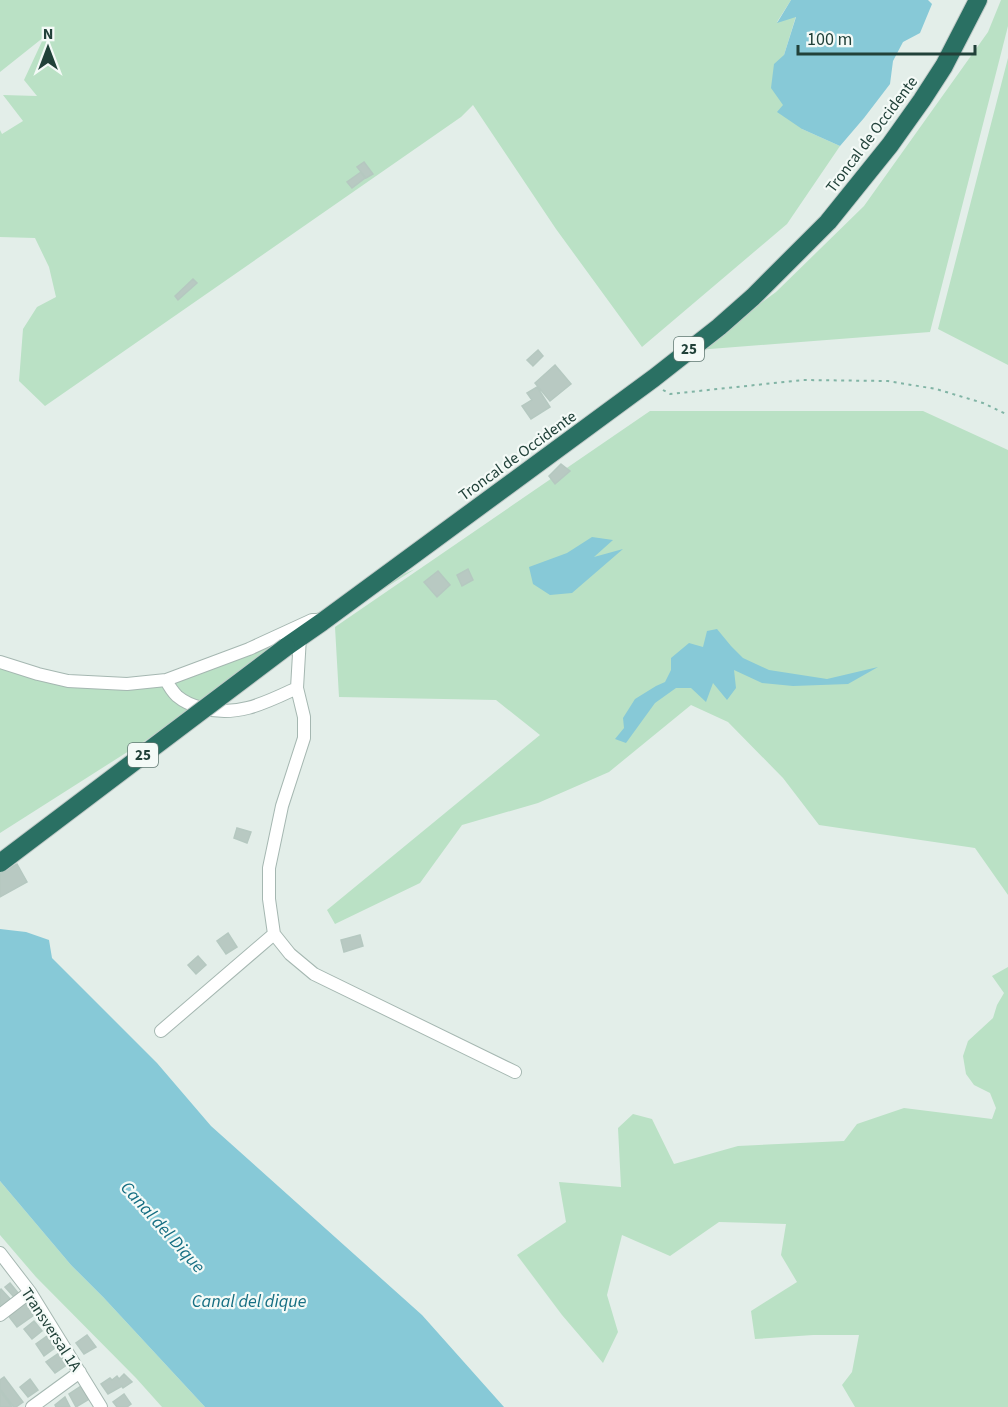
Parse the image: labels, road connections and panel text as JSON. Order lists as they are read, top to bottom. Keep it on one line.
{"streets":{"highway":["Troncal de Occidente","25"],"street":["Transversal 1A"]},"water":["Canal del Dique","Canal del dique"],"scale_bar":"100 m","north":"top"}
